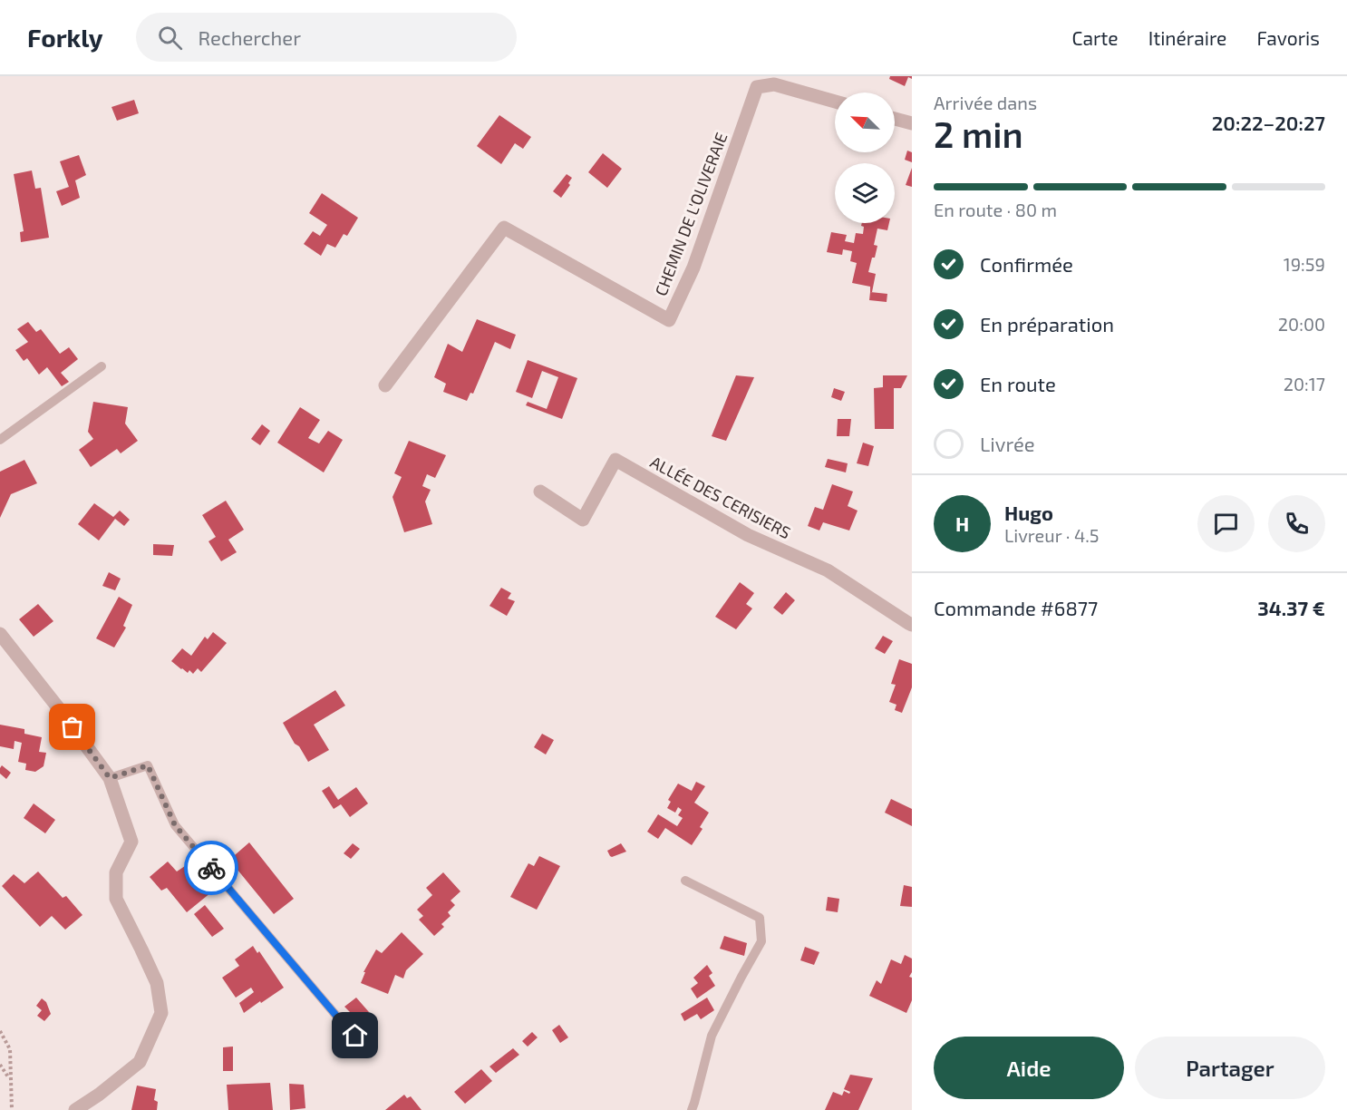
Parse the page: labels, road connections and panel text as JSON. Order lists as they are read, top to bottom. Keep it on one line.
{"streets":{"street":["CHEMIN DE L'OLIVERAIE","ALLÉE DES CERISIERS"]},"north":"top left","page":{"header":"Forkly","search":"Rechercher","nav":["Carte","Itinéraire","Favoris"],"heading":["2 min","Arrivée dans","20:22–20:27"],"panel":["Hugo","Livreur · 4.5","Commande #6877","34.37 €"],"bar":"En route · 80 m","list":[["Confirmée","19:59"],["En préparation","20:00"],["En route","20:17"],"Livrée"],"round":"H","buttons":["Aide","Partager"]}}
